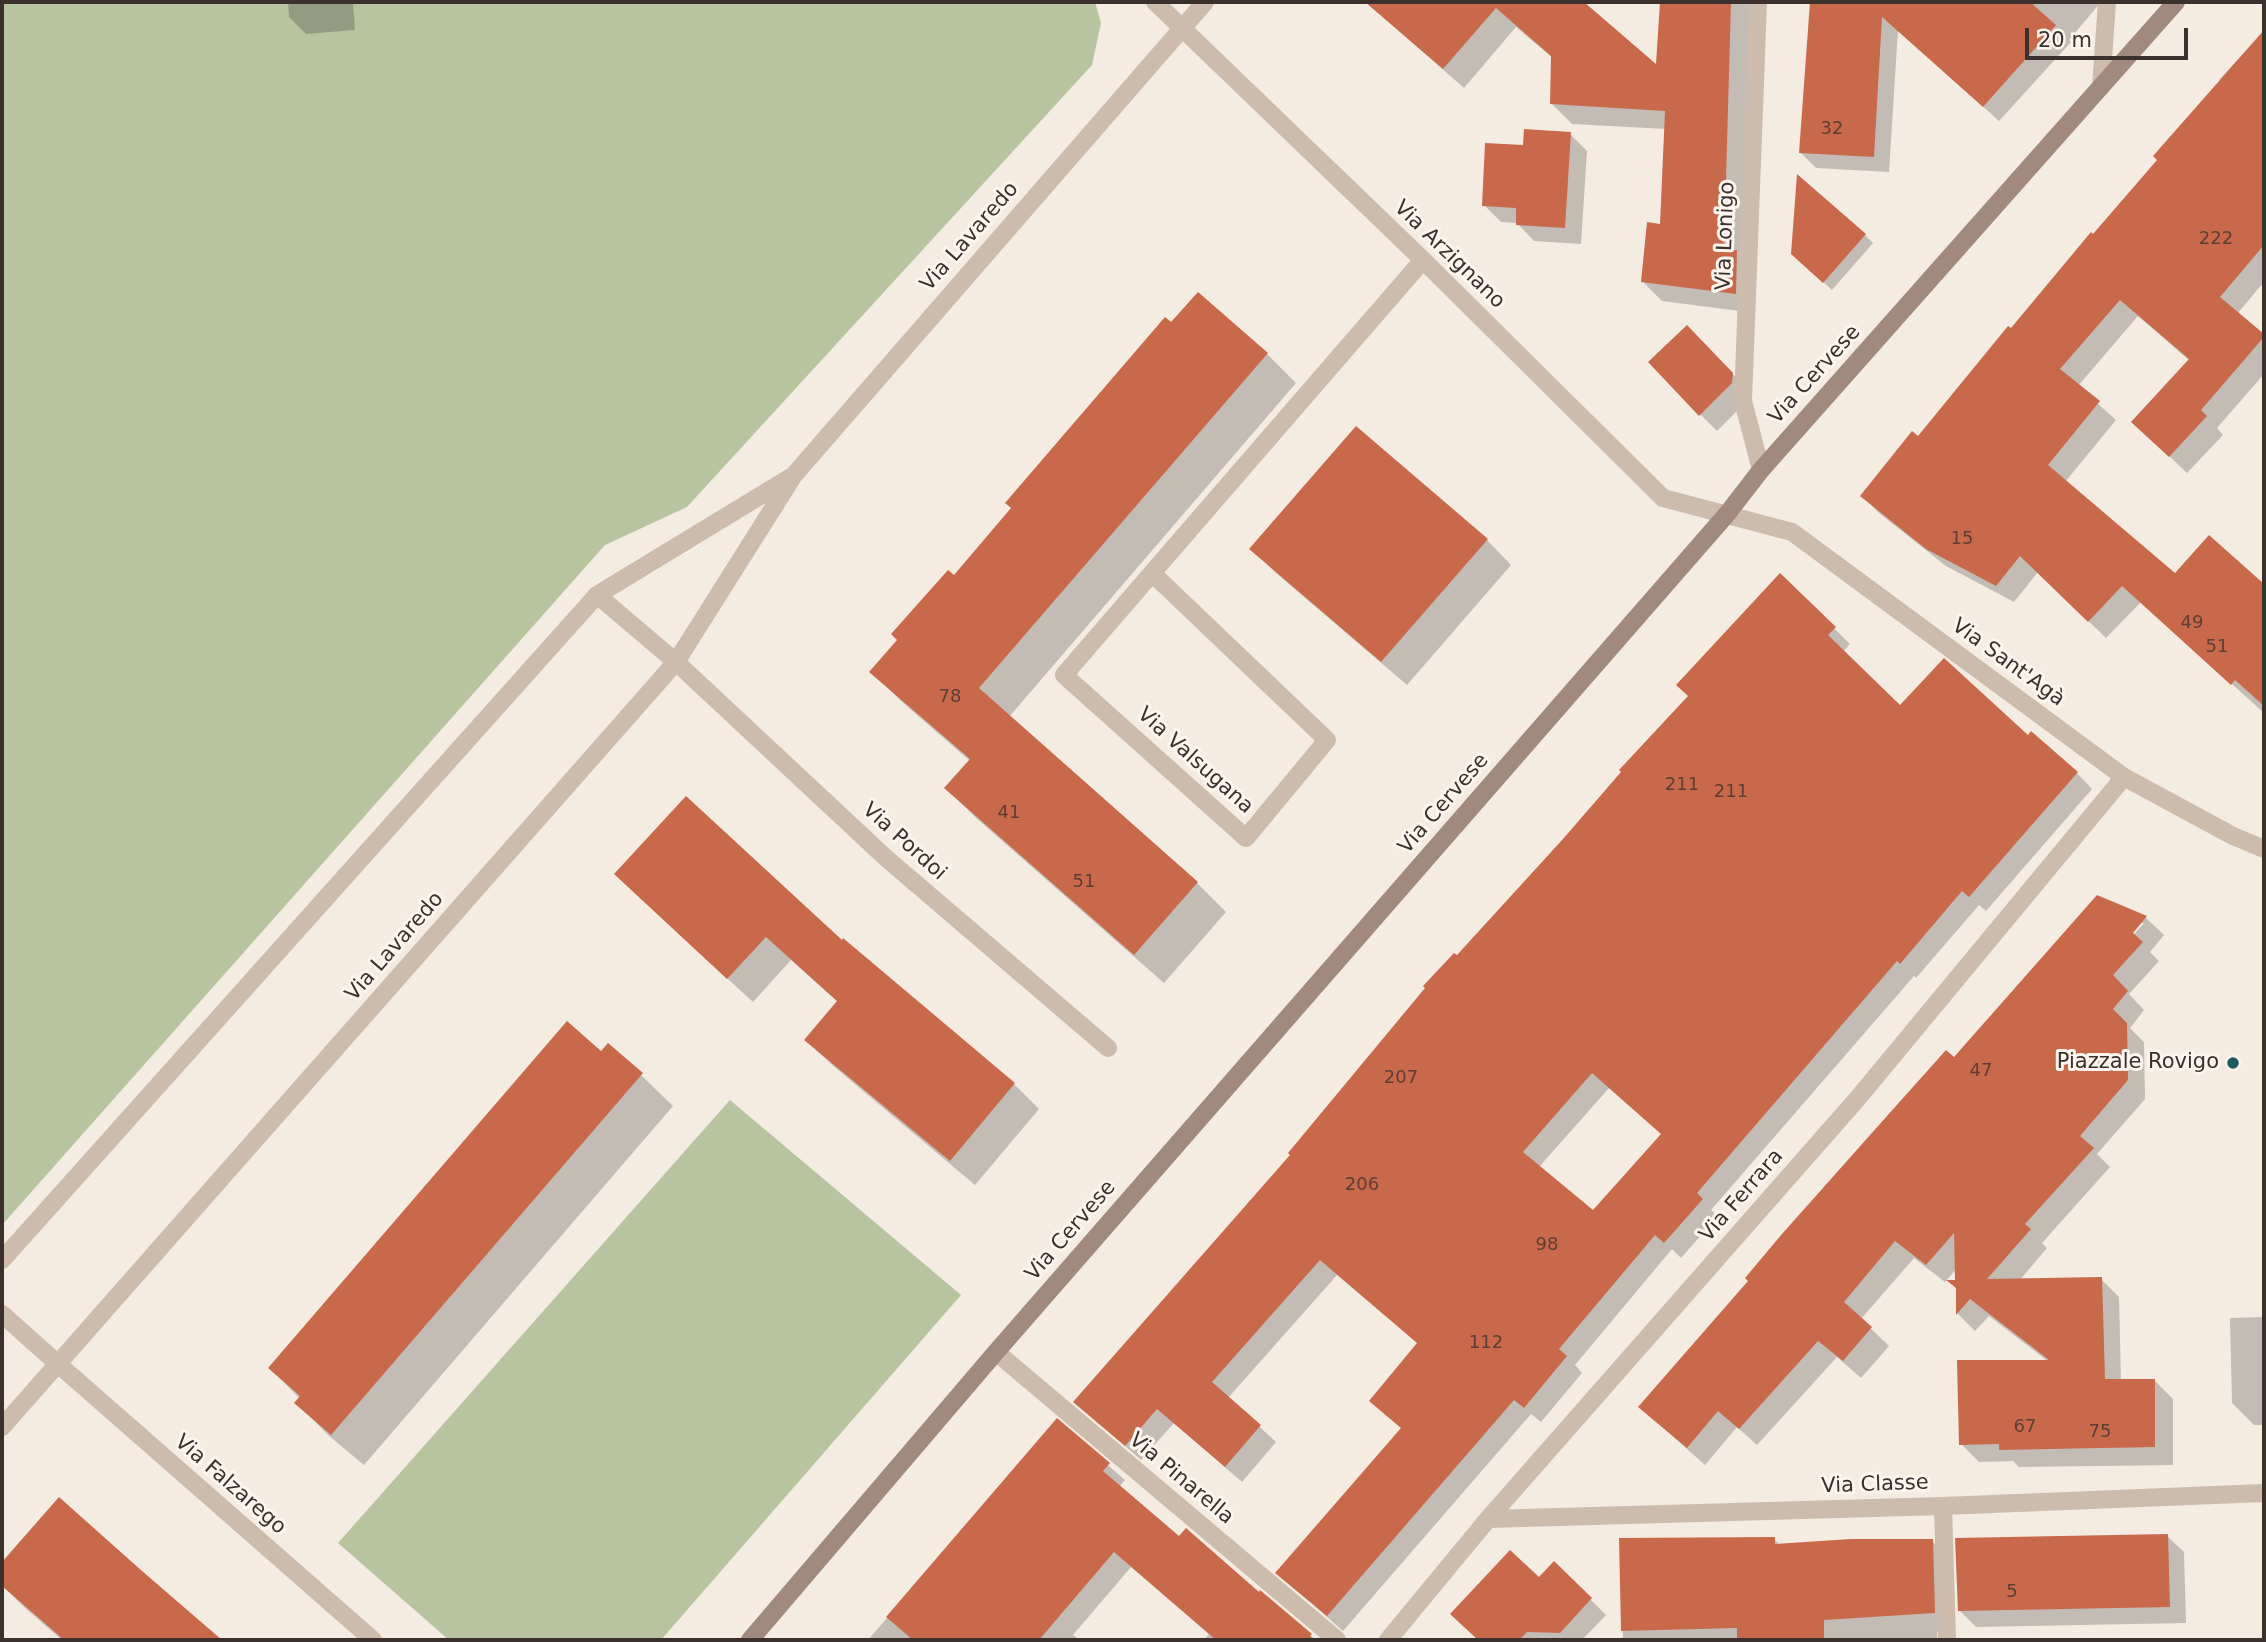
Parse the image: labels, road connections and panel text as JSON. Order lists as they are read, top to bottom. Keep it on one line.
{"streets":{"main road":["Via Cervese"],"street":["Via Lonigo","Via Lavaredo","Via Arzignano","Via Sant'Agà","Via Valsugana","Via Pordoi","Via Ferrara","Via Pinarella","Via Falzarego","Via Classe"]},"crossings":[["Via Lonigo","Via Cervese"],["Via Lavaredo","Via Arzignano"],["Via Lavaredo","Via Pordoi"],["Via Lavaredo","Via Falzarego"],["Via Arzignano","Via Cervese"],["Via Arzignano","Via Sant'Agà"],["Via Arzignano","Via Valsugana"],["Via Cervese","Via Sant'Agà"],["Via Cervese","Via Pinarella"],["Via Sant'Agà","Via Ferrara"],["Via Ferrara","Via Classe"]],"places":["Piazzale Rovigo"],"house_numbers":["32","222","15","49","51","78","211","211","41","51","47","207","206","98","112","67","75","5"],"scale_bar":"20 m"}
